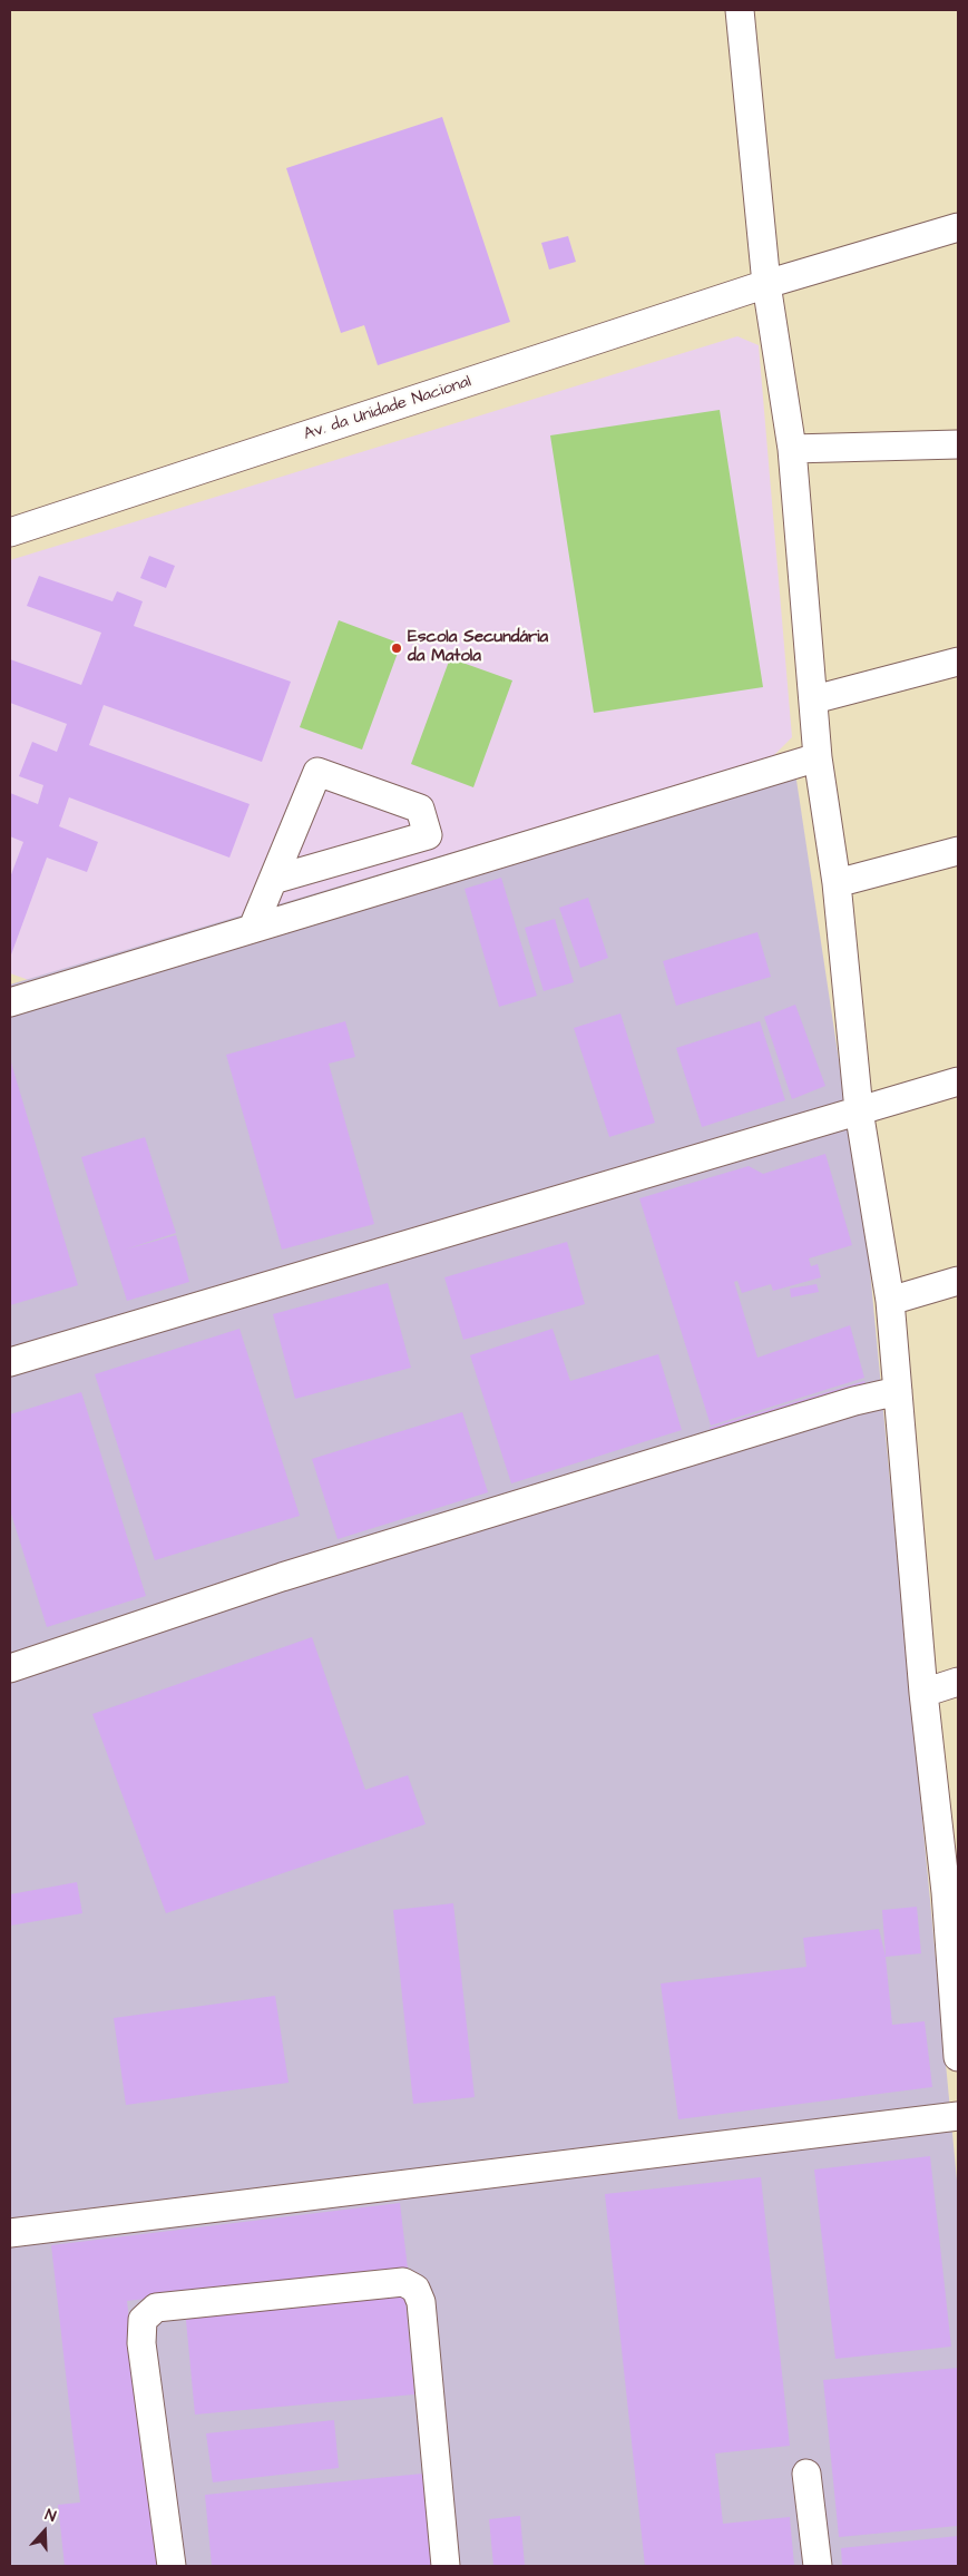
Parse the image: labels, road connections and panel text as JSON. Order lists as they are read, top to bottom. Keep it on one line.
{"streets":{"street":["Av. da Unidade Nacional"]},"places":["Escola Secundária da Matola"],"north":"top"}
